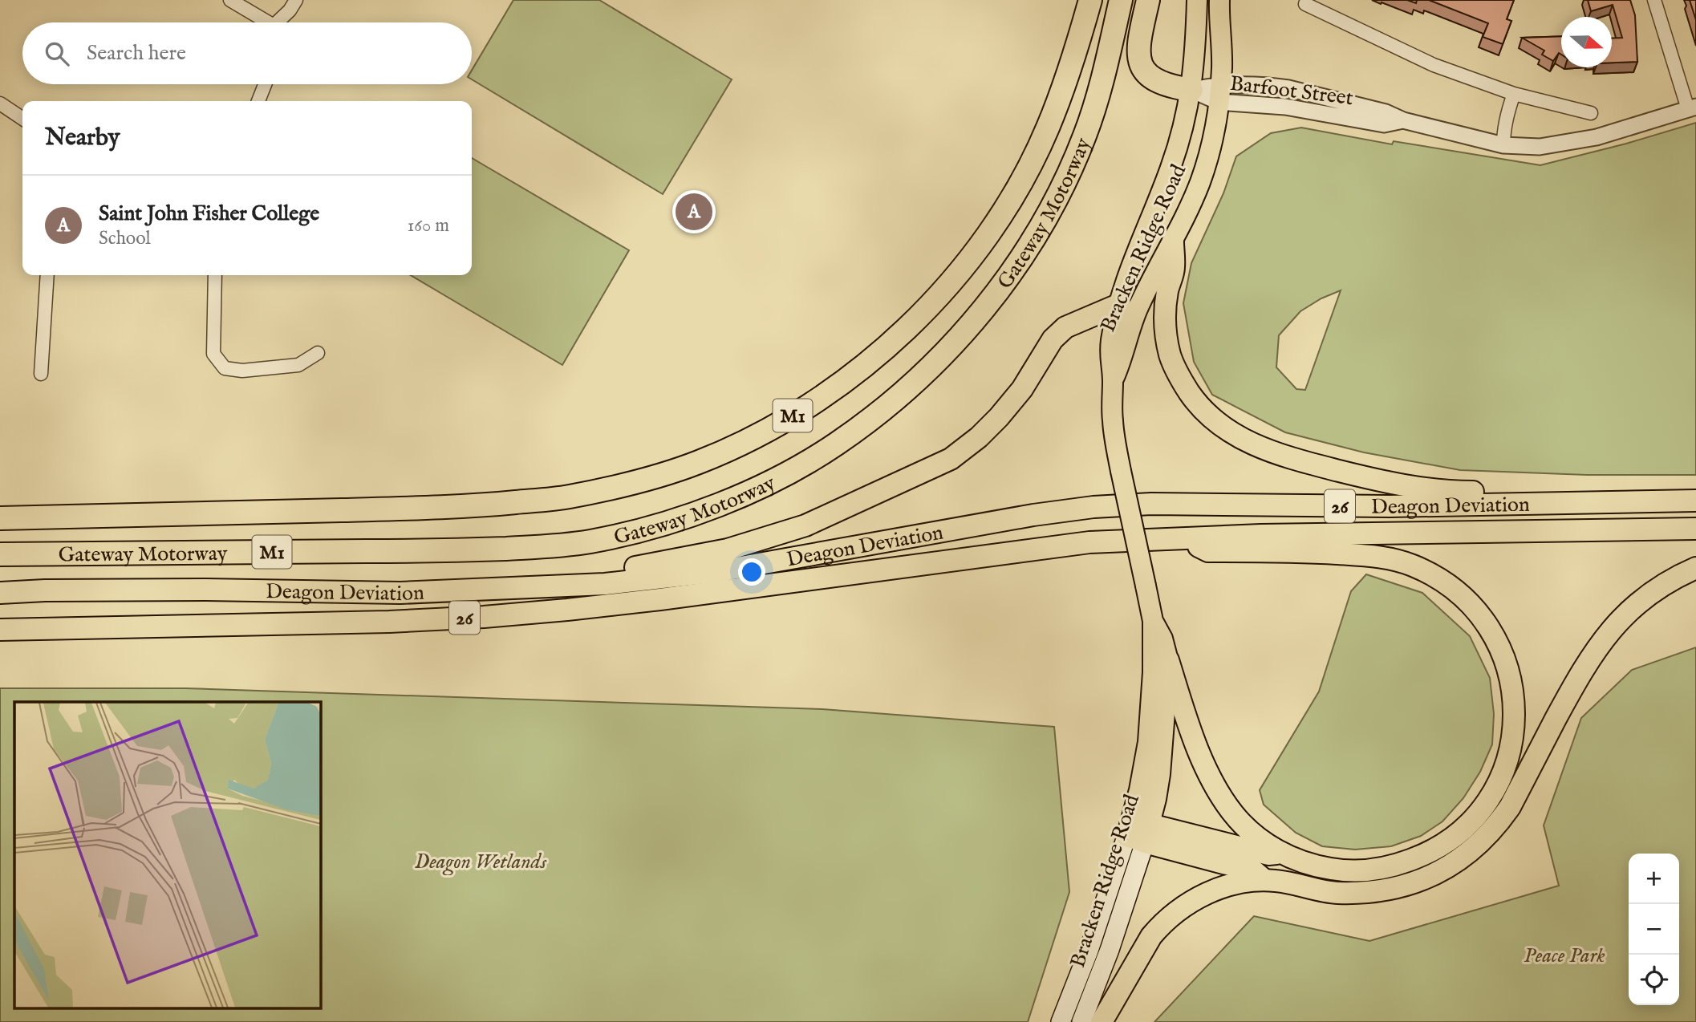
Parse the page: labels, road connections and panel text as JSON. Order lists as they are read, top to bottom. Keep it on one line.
{"streets":{"highway":["Gateway Motorway","M1","Deagon Deviation","26"],"main road":["Bracken Ridge Road"],"street":["Barfoot Street"]},"crossings":[["Barfoot Street","Bracken Ridge Road"]],"parks":["Deagon Wetlands","Peace Park"],"north":"right","page":{"search":"Search here","heading":"Nearby","list":[{"mark":"A","name":"Saint John Fisher College","note":"School","value":"160 m"}],"pins":"A","map_buttons":["+","−"]}}
